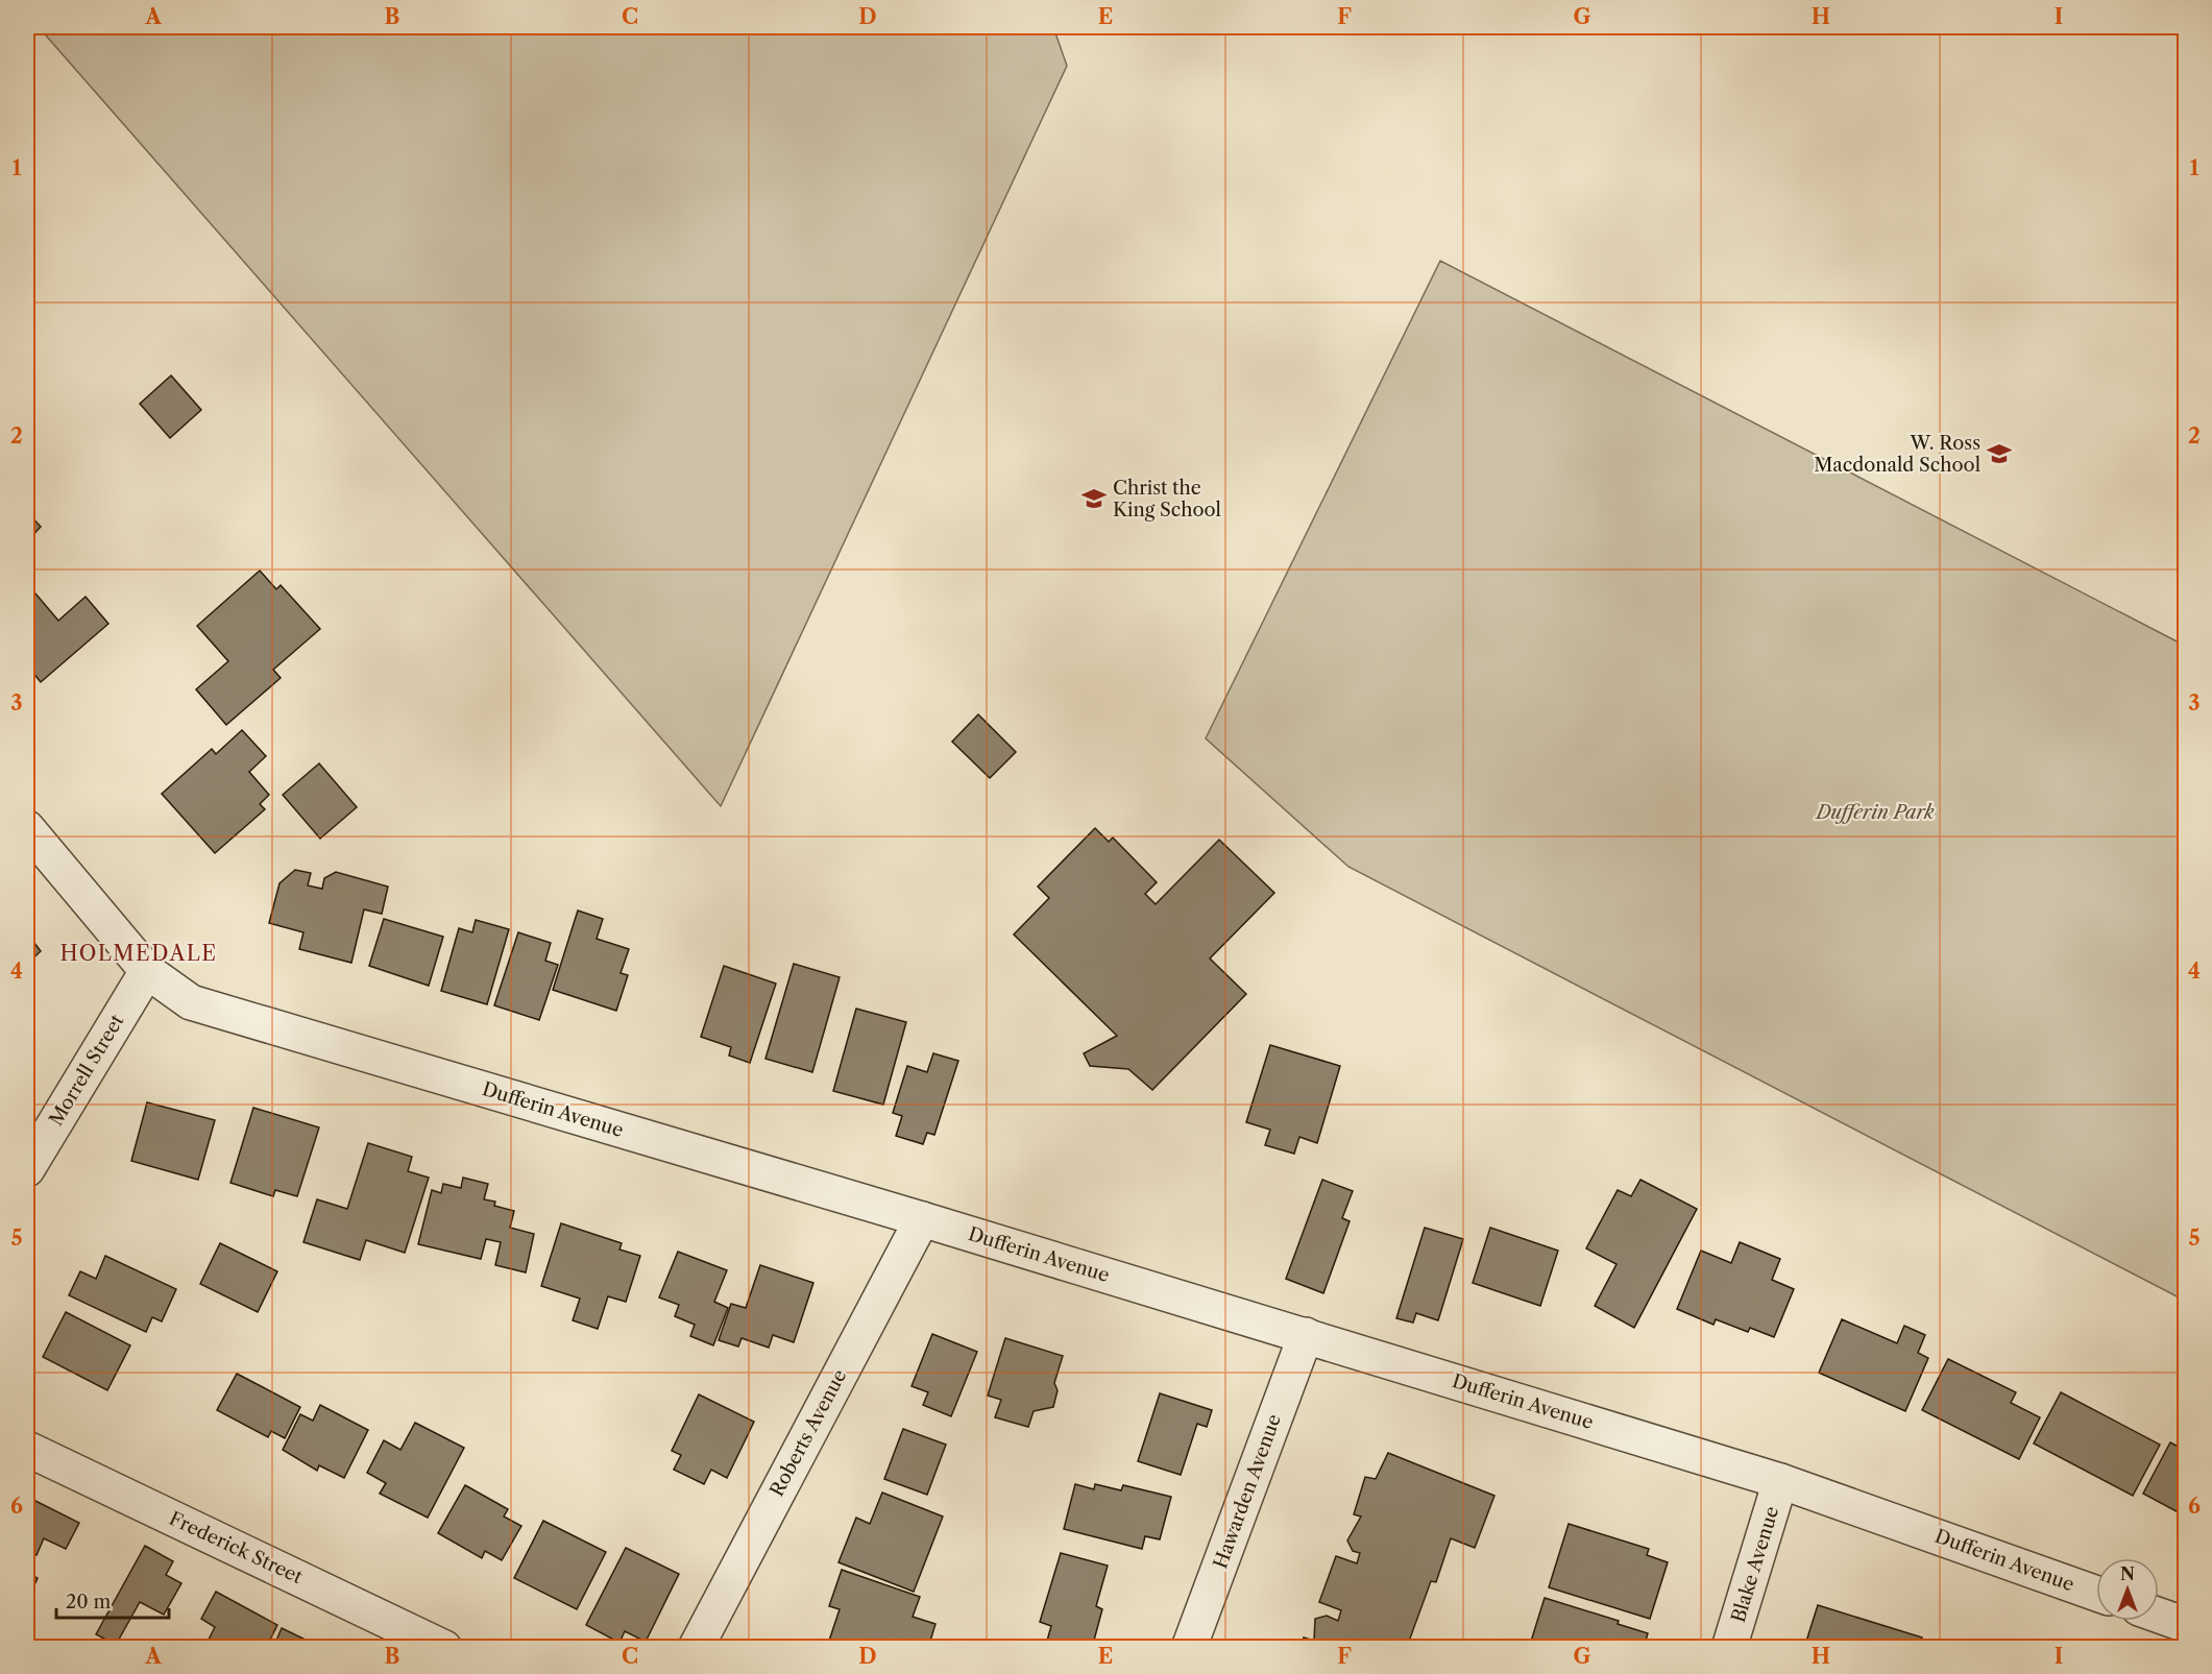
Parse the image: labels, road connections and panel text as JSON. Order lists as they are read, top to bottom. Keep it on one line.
{"streets":{"street":["Morrell Street","Dufferin Avenue","Roberts Avenue","Hawarden Avenue","Frederick Street","Blake Avenue"]},"crossings":[["Morrell Street","Dufferin Avenue"],["Dufferin Avenue","Roberts Avenue"],["Dufferin Avenue","Hawarden Avenue"],["Dufferin Avenue","Blake Avenue"]],"districts":["HOLMEDALE"],"parks":["Dufferin Park"],"places":{"school or university":["W. Ross Macdonald School","Christ the King School"]},"scale_bar":"20 m","north":"top","grid":{"columns":["A","B","C","D","E","F","G","H","I"],"rows":["1","2","3","4","5","6"]}}
